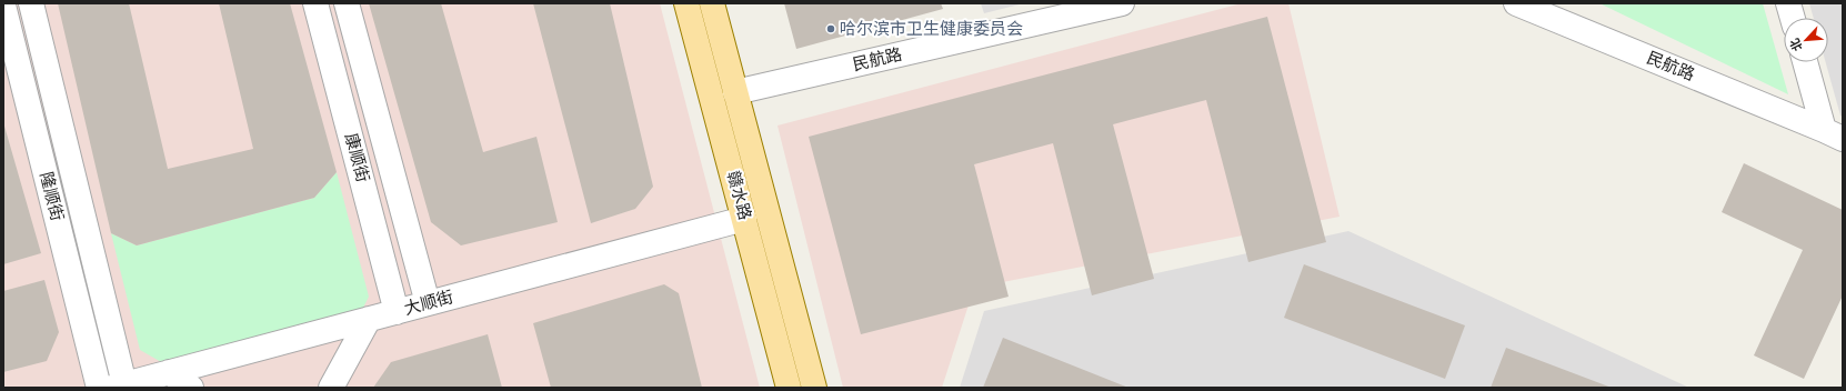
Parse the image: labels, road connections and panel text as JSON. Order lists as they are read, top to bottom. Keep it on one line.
{"streets":{"main road":["赣水路"],"street":["民航路","康顺街","隆顺街","大顺街"]},"crossings":[["民航路","赣水路"],["康顺街","大顺街"],["赣水路","大顺街"],["隆顺街","大顺街"]],"places":["哈尔滨市卫生健康委员会"],"north":"bottom left"}
